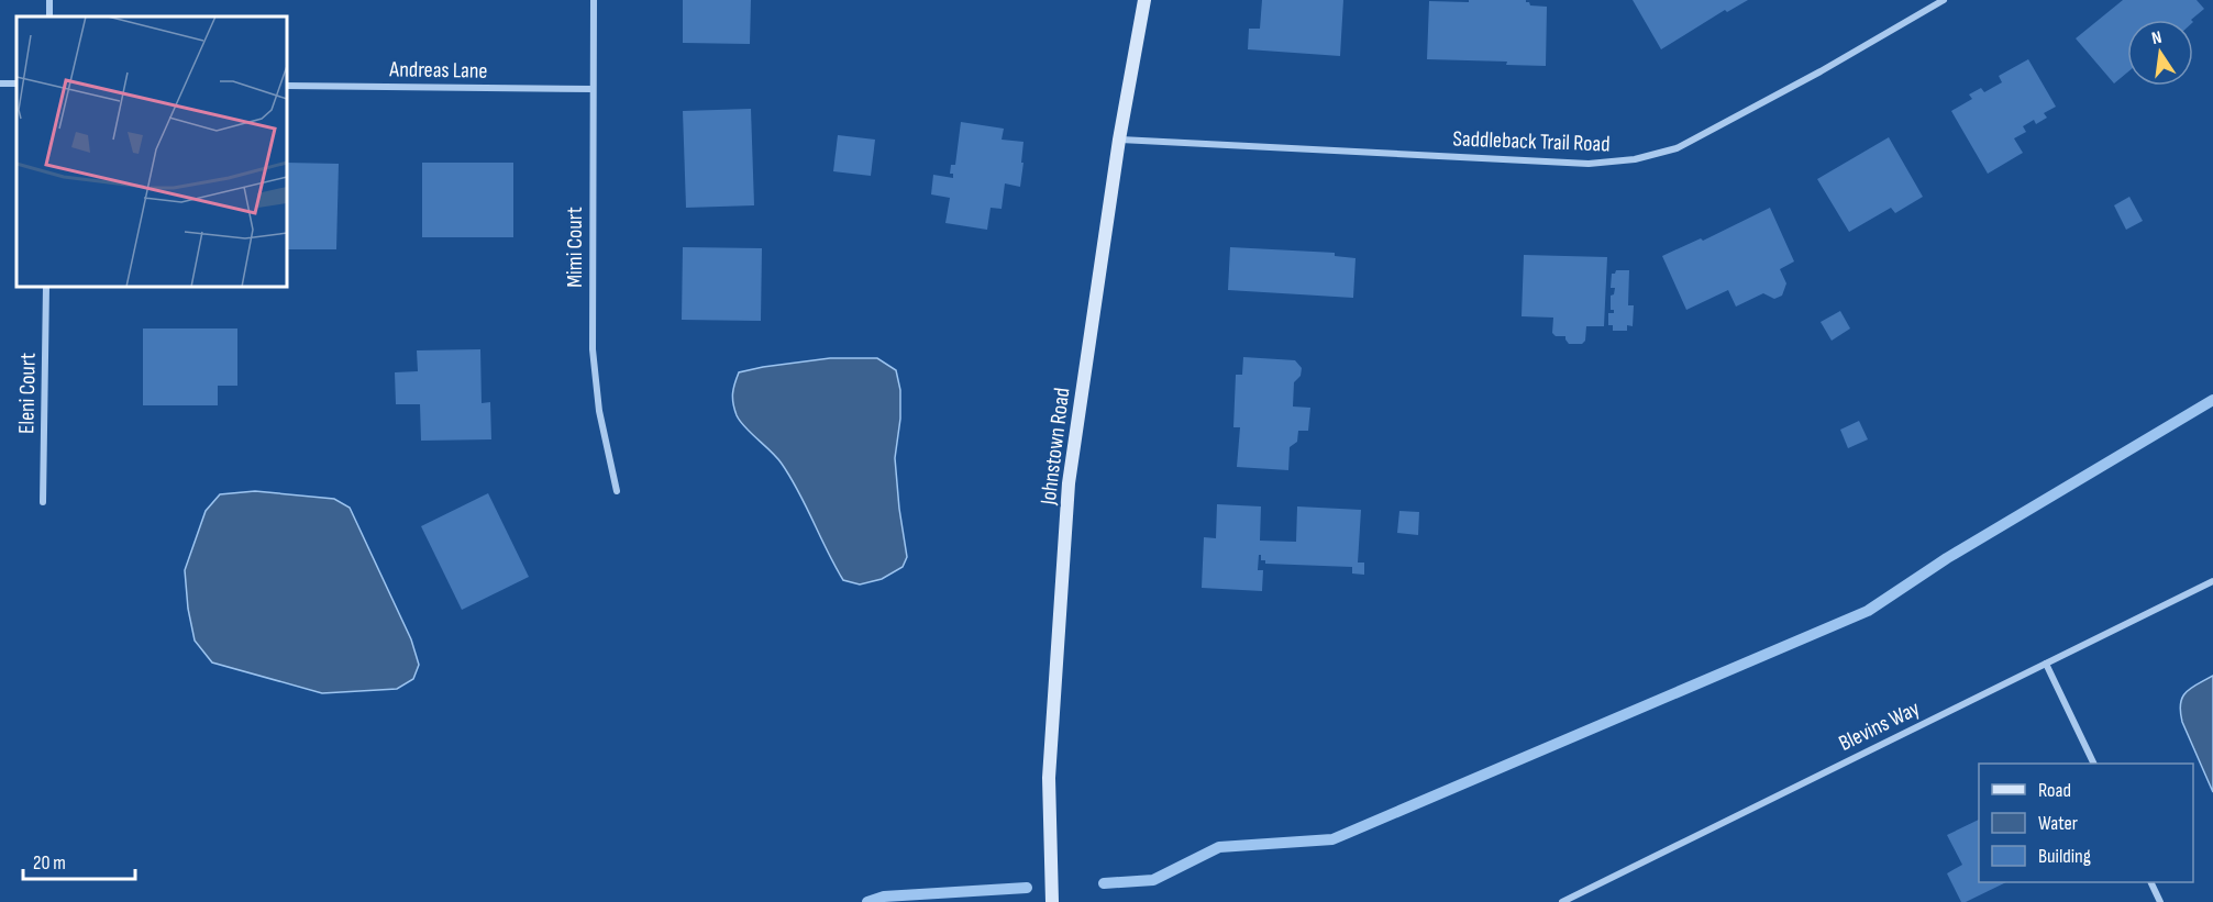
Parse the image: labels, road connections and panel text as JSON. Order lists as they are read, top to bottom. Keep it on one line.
{"streets":{"main road":["Johnstown Road"],"street":["Andreas Lane","Saddleback Trail Road","Mimi Court","Eleni Court","Blevins Way"]},"crossings":[["Andreas Lane","Mimi Court"],["Saddleback Trail Road","Johnstown Road"]],"legend":["Road","Water","Building"],"scale_bar":"20 m","north":"top"}
